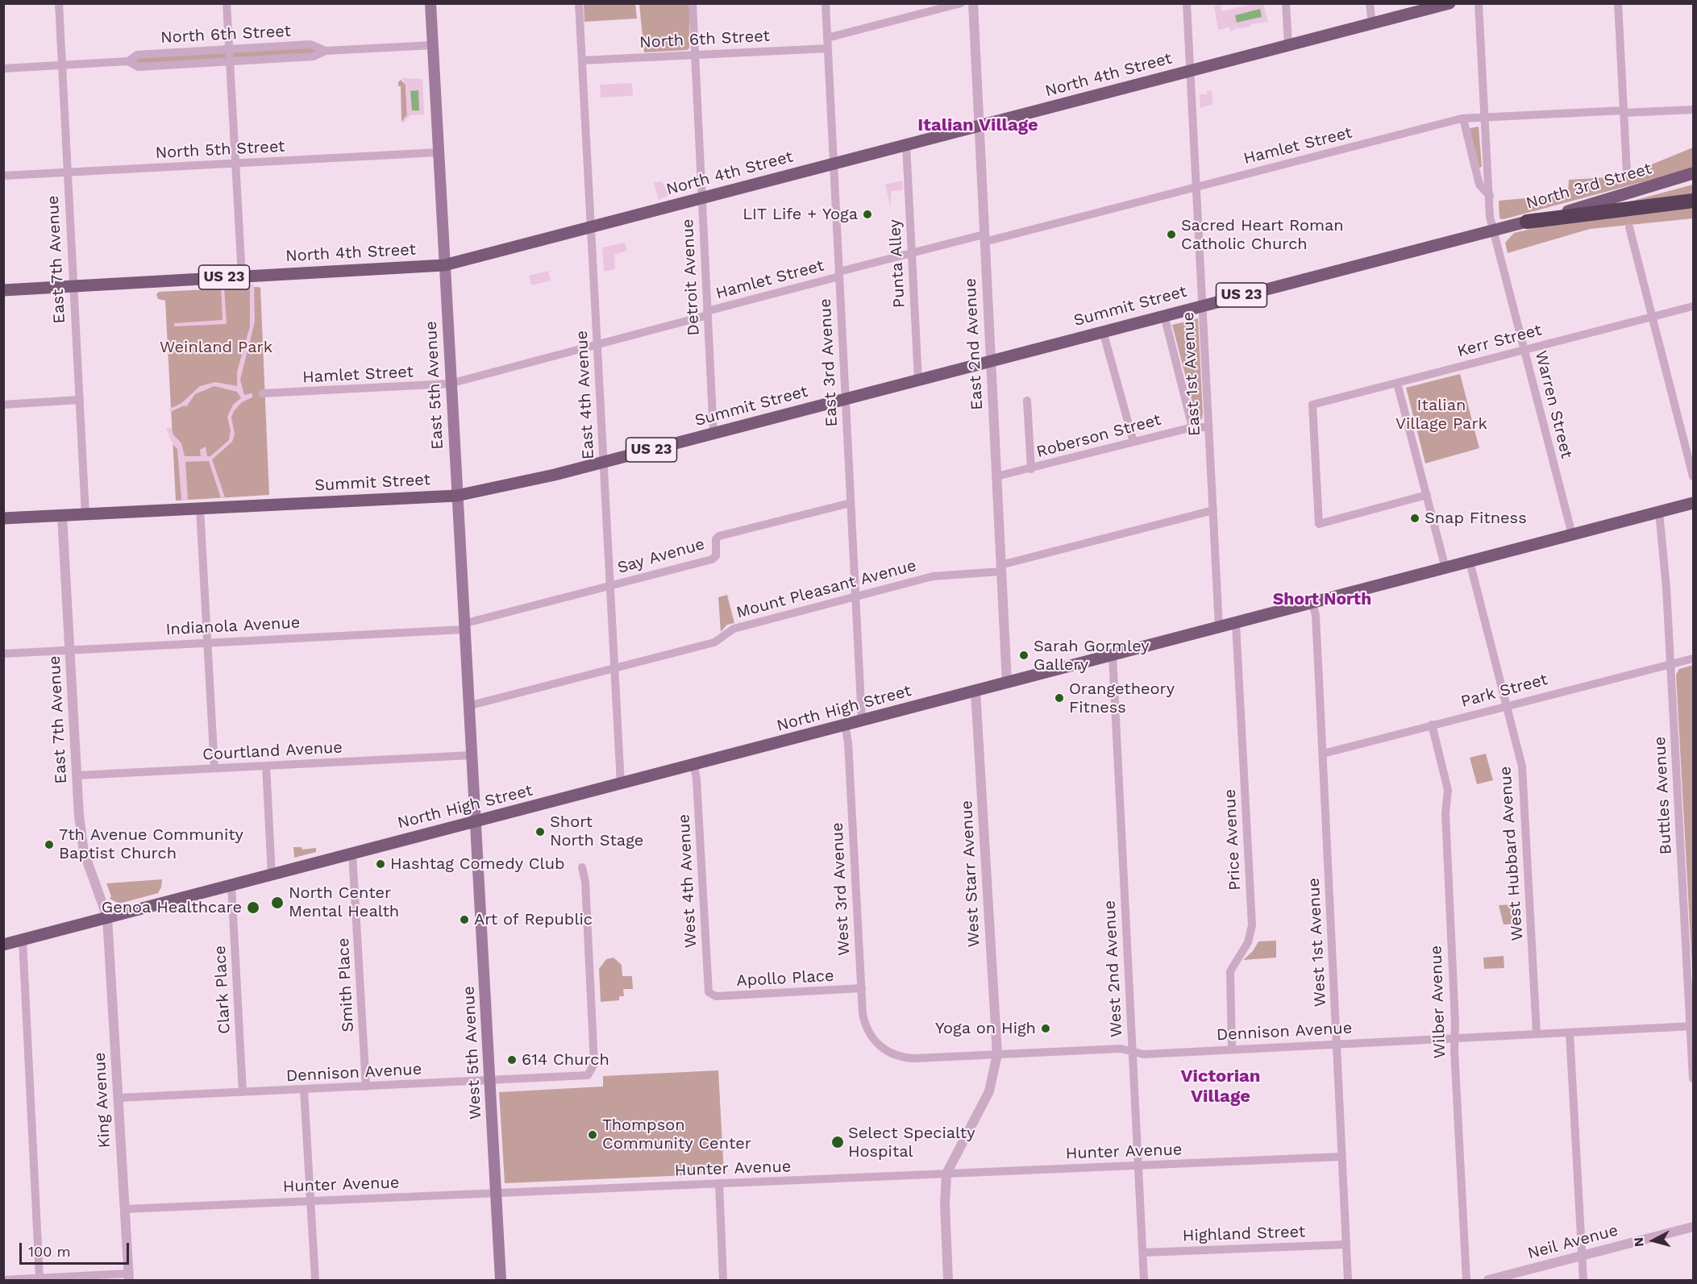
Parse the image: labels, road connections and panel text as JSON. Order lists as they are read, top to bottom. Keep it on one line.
{"streets":{"main road":["North 4th Street","North 3rd Street","US 23","Summit Street","East 5th Avenue","North High Street","West 5th Avenue"],"street":["North 6th Street","Hamlet Street","North 5th Street","East 7th Avenue","Punta Alley","Detroit Avenue","Kerr Street","East 2nd Avenue","East 3rd Avenue","East 1st Avenue","East 4th Avenue","Warren Street","Roberson Street","Say Avenue","Mount Pleasant Avenue","Indianola Avenue","Park Street","Courtland Avenue","Buttles Avenue","Price Avenue","West Hubbard Avenue","West Starr Avenue","West 4th Avenue","West 3rd Avenue","West 1st Avenue","West 2nd Avenue","Apollo Place","Smith Place","Clark Place","Wilber Avenue","Dennison Avenue","King Avenue","Hunter Avenue","Highland Street","Neil Avenue"]},"crossings":[["North 6th Street","East 7th Avenue"],["North 6th Street","Detroit Avenue"],["North 6th Street","East 3rd Avenue"],["North 6th Street","East 5th Avenue"],["North 6th Street","East 4th Avenue"],["North 4th Street","East 7th Avenue"],["North 4th Street","Punta Alley"],["North 4th Street","Detroit Avenue"],["North 4th Street","East 2nd Avenue"],["North 4th Street","East 3rd Avenue"],["North 4th Street","East 1st Avenue"],["North 4th Street","East 5th Avenue"],["North 4th Street","East 4th Avenue"],["Hamlet Street","Punta Alley"],["Hamlet Street","Detroit Avenue"],["Hamlet Street","East 2nd Avenue"],["Hamlet Street","East 3rd Avenue"],["Hamlet Street","East 1st Avenue"],["Hamlet Street","East 5th Avenue"],["Hamlet Street","East 4th Avenue"],["Hamlet Street","Warren Street"],["North 5th Street","East 7th Avenue"],["North 5th Street","East 5th Avenue"],["North 3rd Street","Summit Street"],["North 3rd Street","Warren Street"],["East 7th Avenue","Summit Street"],["East 7th Avenue","Indianola Avenue"],["East 7th Avenue","North High Street"],["East 7th Avenue","Courtland Avenue"],["East 7th Avenue","King Avenue"],["Punta Alley","Summit Street"],["Detroit Avenue","Summit Street"],["Summit Street","East 2nd Avenue"],["Summit Street","East 3rd Avenue"],["Summit Street","East 1st Avenue"],["Summit Street","East 5th Avenue"],["Summit Street","East 4th Avenue"],["Summit Street","Warren Street"],["Kerr Street","Warren Street"],["East 2nd Avenue","Roberson Street"],["East 2nd Avenue","Mount Pleasant Avenue"],["East 2nd Avenue","North High Street"],["East 3rd Avenue","Say Avenue"],["East 3rd Avenue","Mount Pleasant Avenue"],["East 3rd Avenue","North High Street"],["East 1st Avenue","Roberson Street"],["East 1st Avenue","Mount Pleasant Avenue"],["East 1st Avenue","North High Street"],["East 5th Avenue","Say Avenue"],["East 5th Avenue","Mount Pleasant Avenue"],["East 5th Avenue","Indianola Avenue"],["East 5th Avenue","North High Street"],["East 5th Avenue","Courtland Avenue"],["East 5th Avenue","West 5th Avenue"],["East 4th Avenue","Say Avenue"],["East 4th Avenue","Mount Pleasant Avenue"],["East 4th Avenue","North High Street"],["Warren Street","North High Street"],["Say Avenue","Indianola Avenue"],["Park Street","Buttles Avenue"],["Park Street","West Hubbard Avenue"],["Park Street","West 1st Avenue"],["Park Street","Wilber Avenue"],["North High Street","Buttles Avenue"],["North High Street","Price Avenue"],["North High Street","West Hubbard Avenue"],["North High Street","West Starr Avenue"],["North High Street","West 4th Avenue"],["North High Street","West 3rd Avenue"],["North High Street","West 1st Avenue"],["North High Street","West 2nd Avenue"],["North High Street","Smith Place"],["North High Street","Clark Place"],["North High Street","West 5th Avenue"],["North High Street","King Avenue"],["Buttles Avenue","Dennison Avenue"],["Price Avenue","Dennison Avenue"],["West Hubbard Avenue","Dennison Avenue"],["West Starr Avenue","Dennison Avenue"],["West 4th Avenue","Apollo Place"],["West 3rd Avenue","Apollo Place"],["West 3rd Avenue","Dennison Avenue"],["West 1st Avenue","Dennison Avenue"],["West 1st Avenue","Hunter Avenue"],["West 1st Avenue","Highland Street"],["West 2nd Avenue","Dennison Avenue"],["West 2nd Avenue","Hunter Avenue"],["West 2nd Avenue","Highland Street"],["Smith Place","Dennison Avenue"],["Clark Place","Dennison Avenue"],["Wilber Avenue","Dennison Avenue"],["Dennison Avenue","West 5th Avenue"],["Dennison Avenue","King Avenue"],["West 5th Avenue","Hunter Avenue"],["King Avenue","Hunter Avenue"]],"districts":["Italian Village","Short North","Victorian Village"],"parks":["Weinland Park","Italian Village Park"],"places":["LIT Life + Yoga","Sacred Heart Roman Catholic Church","Snap Fitness","Sarah Gormley Gallery","Orangetheory Fitness","Short North Stage","7th Avenue Community Baptist Church","Hashtag Comedy Club","North Center Mental Health","Genoa Healthcare","Art of Republic","Yoga on High","614 Church","Thompson Community Center","Select Specialty Hospital"],"scale_bar":"100 m","north":"left"}
